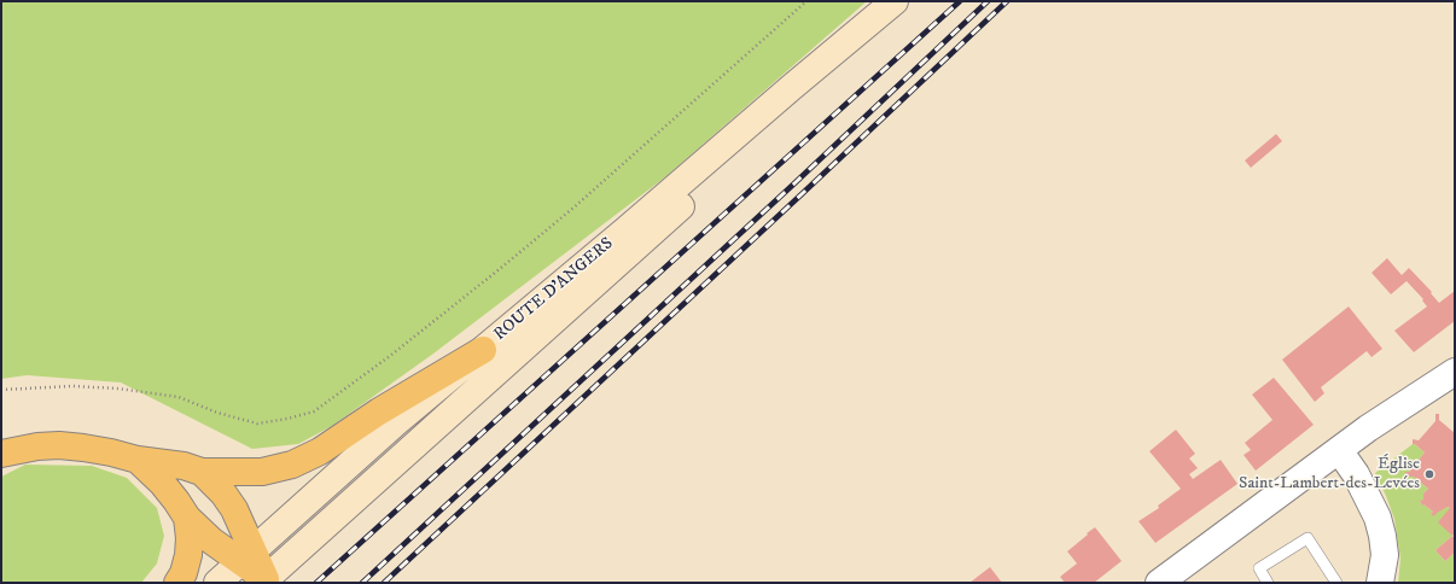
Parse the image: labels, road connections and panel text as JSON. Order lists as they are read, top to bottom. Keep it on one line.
{"streets":{"main road":["ROUTE D'ANGERS"]},"places":["Église Saint-Lambert-des-Levées"]}
